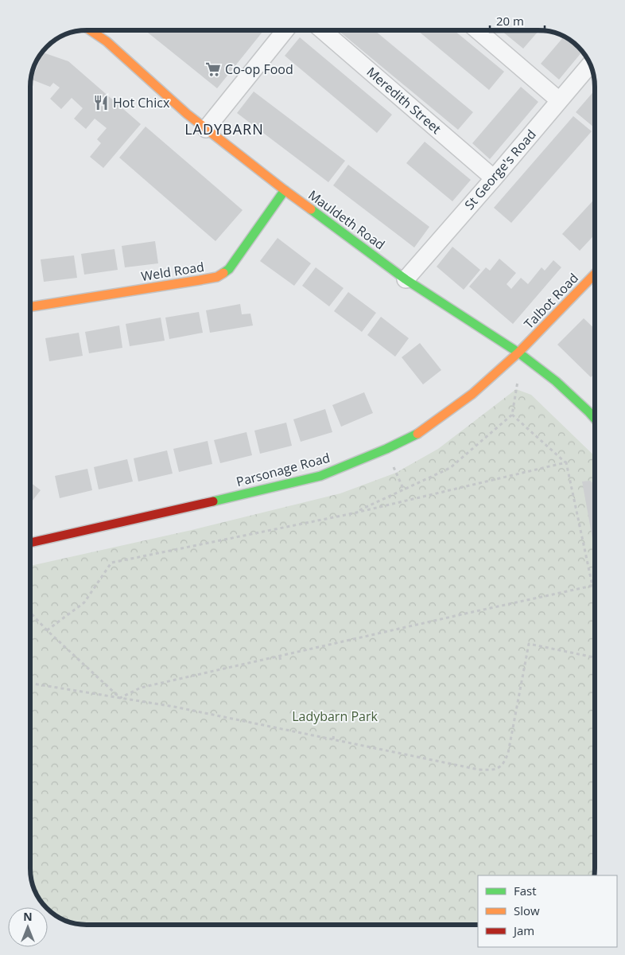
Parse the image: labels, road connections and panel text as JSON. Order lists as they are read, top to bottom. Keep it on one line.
{"streets":{"street":["Meredith Street","St George's Road","Mauldeth Road","Weld Road","Talbot Road","Parsonage Road"]},"crossings":[["Meredith Street","St George's Road"],["St George's Road","Mauldeth Road"],["Mauldeth Road","Weld Road"],["Mauldeth Road","Talbot Road"],["Mauldeth Road","Parsonage Road"],["Talbot Road","Parsonage Road"]],"districts":["LADYBARN"],"parks":["Ladybarn Park"],"places":{"supermarket":["Co-op Food"],"restaurant":["Hot Chicx"]},"legend":["Fast","Slow","Jam"],"scale_bar":"20 m","north":"top"}
